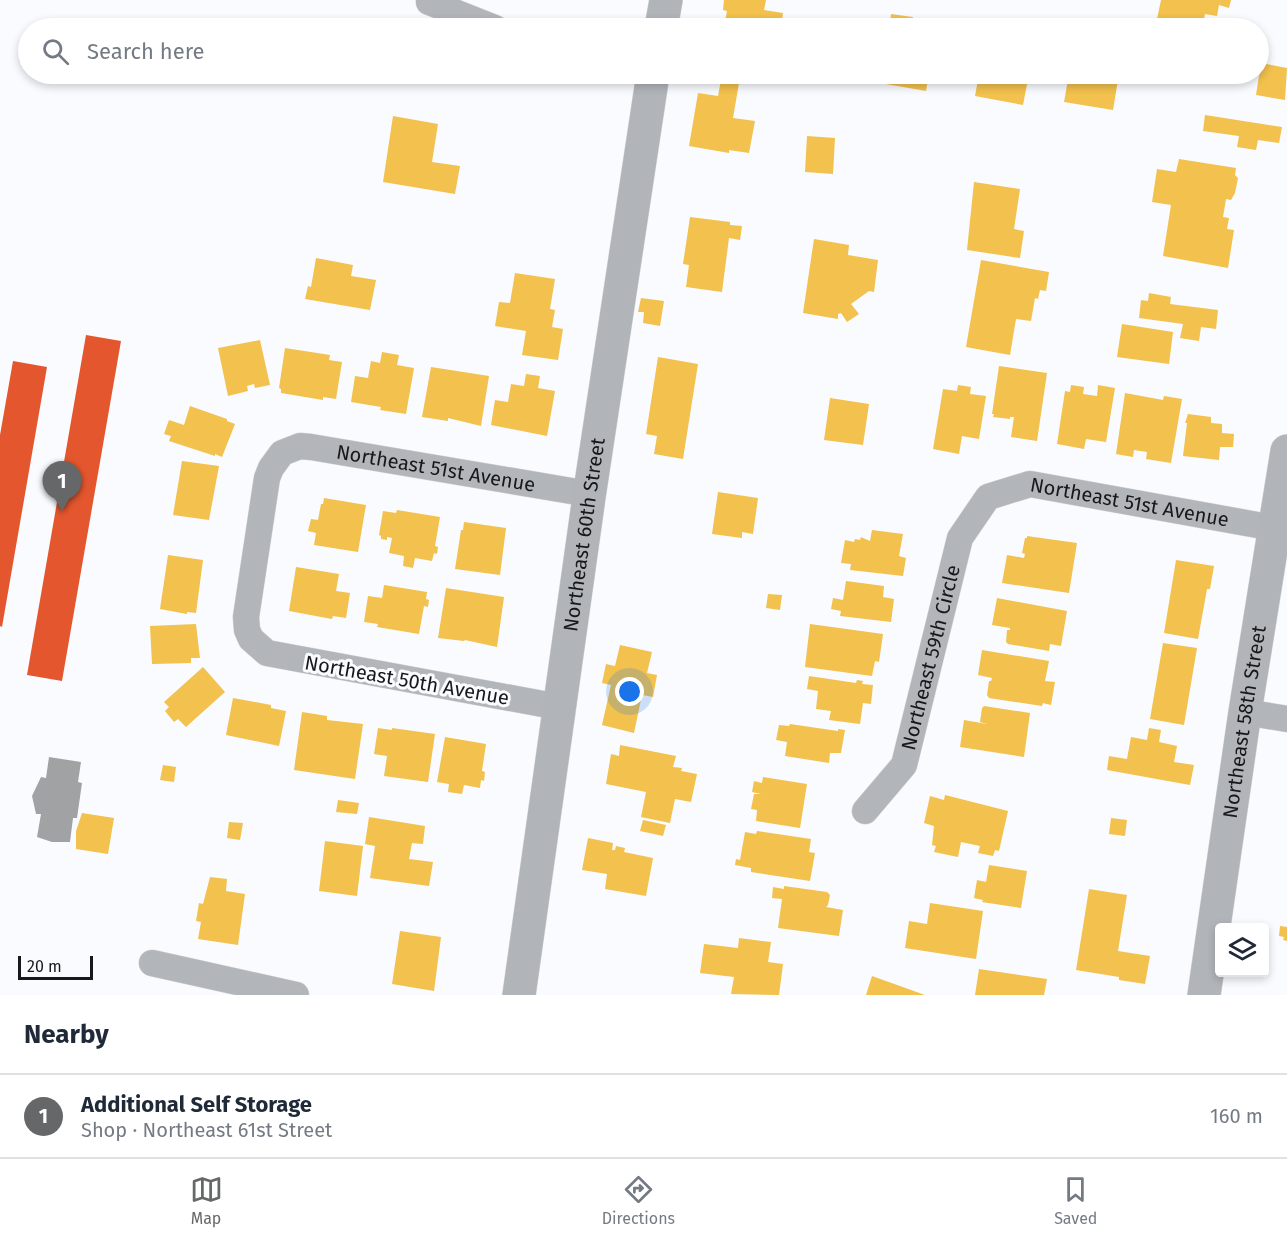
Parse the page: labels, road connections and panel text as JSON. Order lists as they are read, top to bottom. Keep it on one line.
{"streets":{"street":["Northeast 51st Avenue","Northeast 60th Street","Northeast 59th Circle","Northeast 50th Avenue","Northeast 58th Street"]},"crossings":[["Northeast 51st Avenue","Northeast 60th Street"],["Northeast 51st Avenue","Northeast 59th Circle"],["Northeast 51st Avenue","Northeast 50th Avenue"],["Northeast 51st Avenue","Northeast 58th Street"],["Northeast 60th Street","Northeast 50th Avenue"]],"scale_bar":"20 m","page":{"search":"Search here","pins":"1","scale":"20 m","heading":"Nearby","list":[{"mark":"1","name":"Additional Self Storage","note":"Shop · Northeast 61st Street","value":"160 m"}],"nav":["Map","Directions","Saved"]}}
